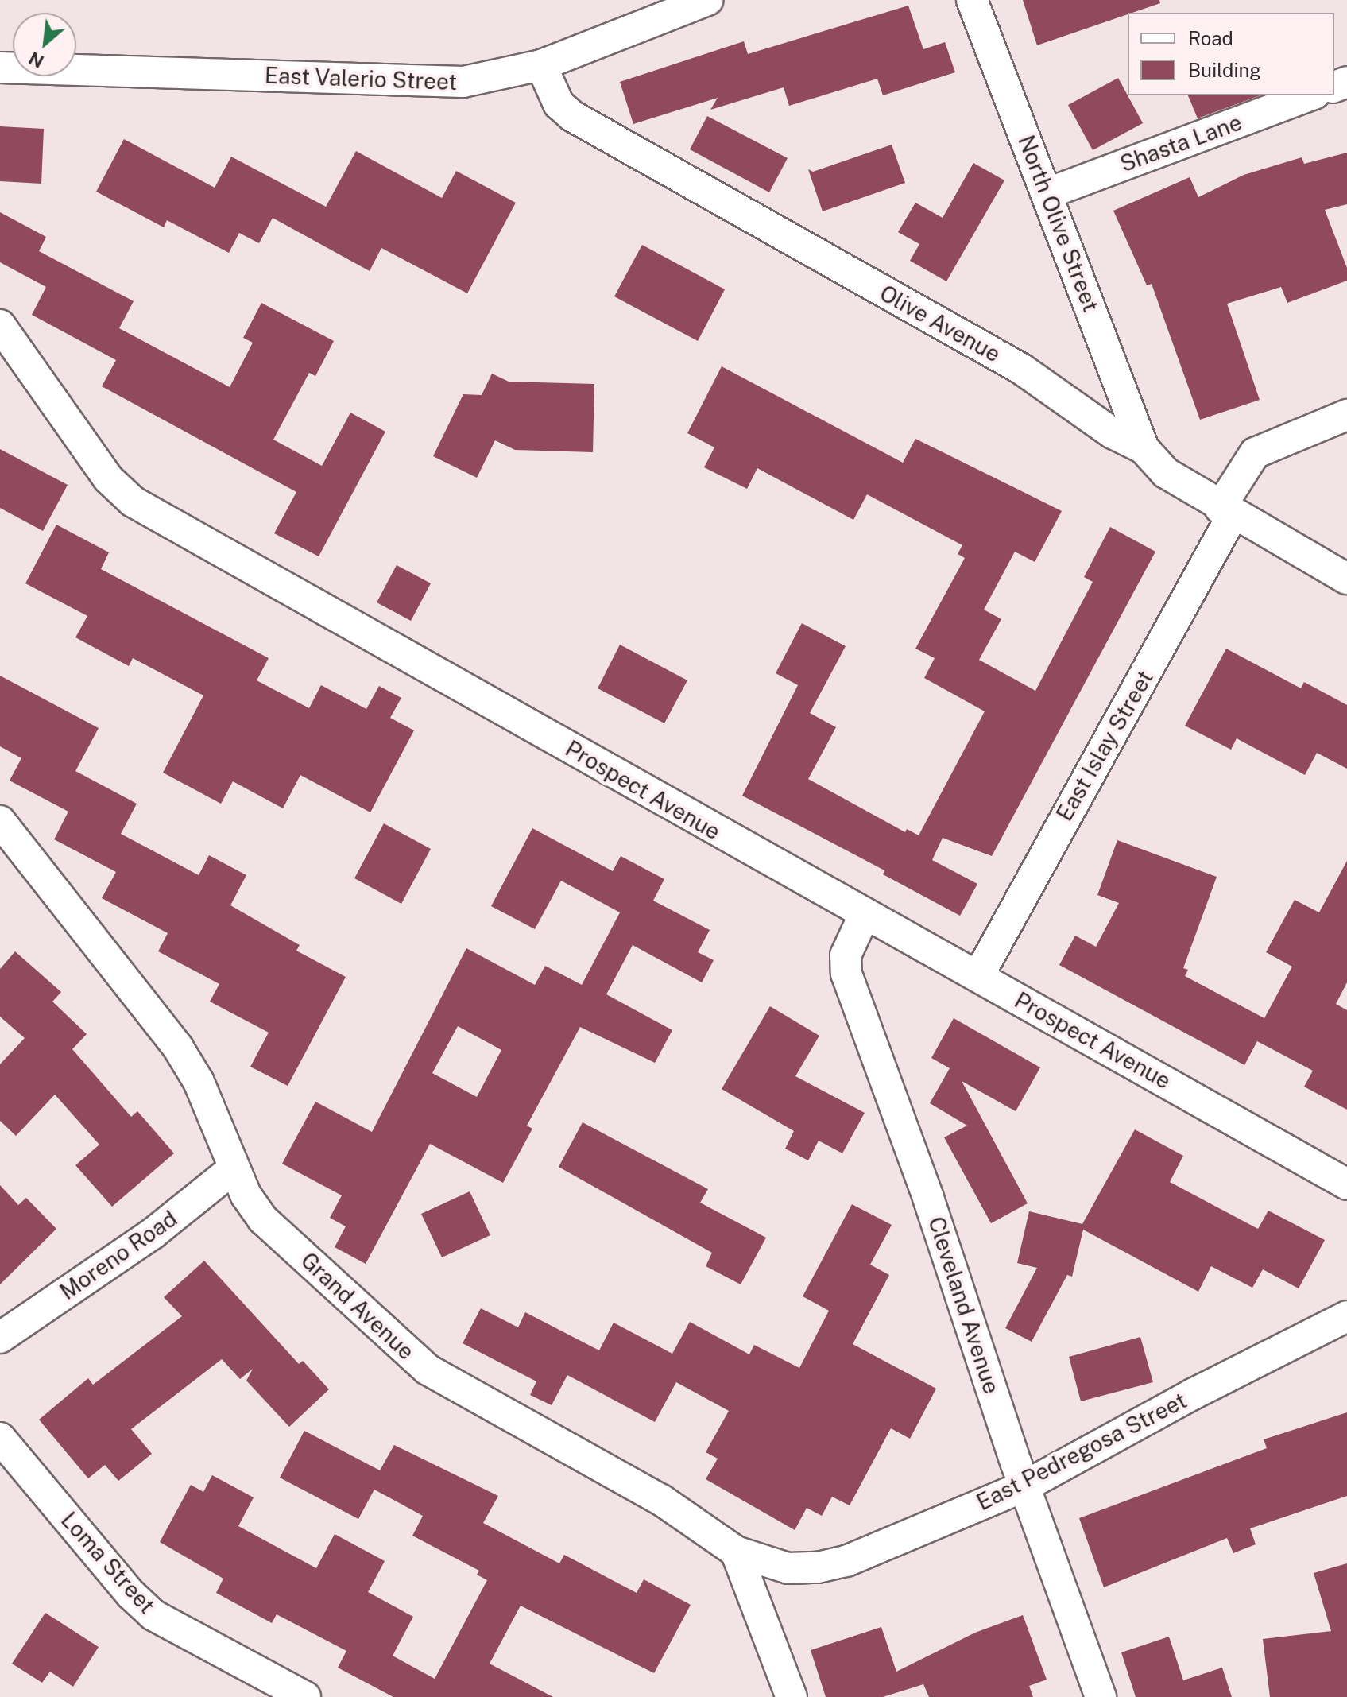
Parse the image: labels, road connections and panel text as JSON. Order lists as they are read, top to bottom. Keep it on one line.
{"streets":{"street":["East Valerio Street","Shasta Lane","North Olive Street","Olive Avenue","East Islay Street","Prospect Avenue","Moreno Road","Cleveland Avenue","Grand Avenue","East Pedregosa Street","Loma Street"]},"crossings":[["East Valerio Street","Olive Avenue"],["Shasta Lane","North Olive Street"],["North Olive Street","Olive Avenue"],["Olive Avenue","East Islay Street"],["East Islay Street","Prospect Avenue"],["Prospect Avenue","Cleveland Avenue"],["Moreno Road","Grand Avenue"],["Cleveland Avenue","East Pedregosa Street"],["Grand Avenue","East Pedregosa Street"]],"legend":["Road","Building"],"north":"bottom left"}
